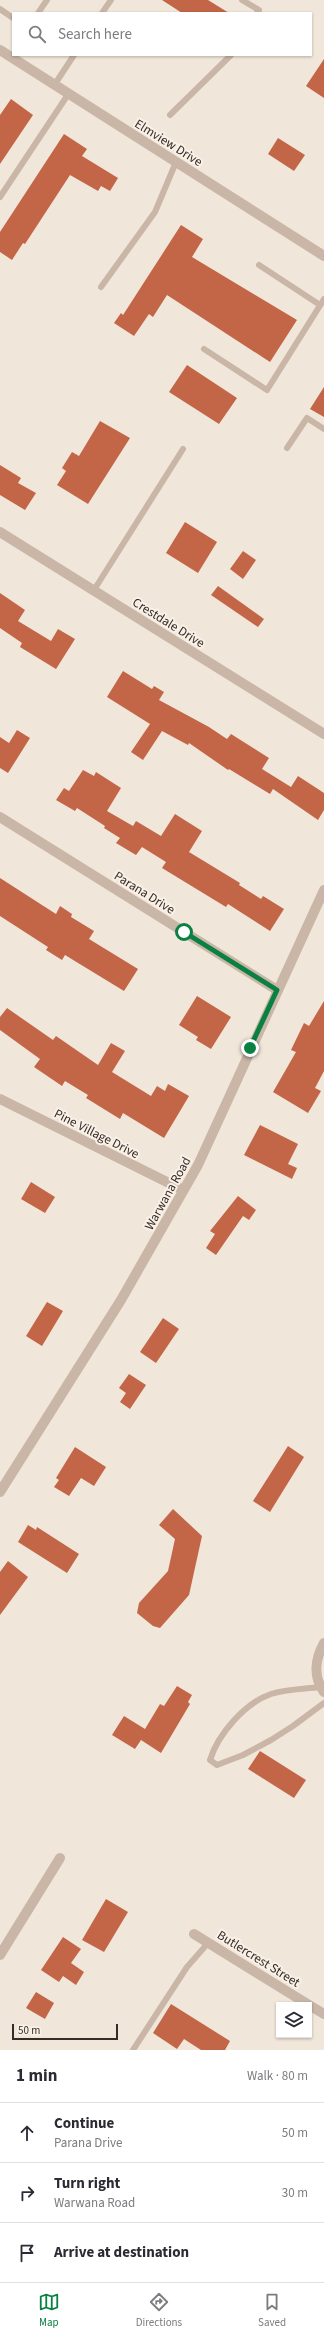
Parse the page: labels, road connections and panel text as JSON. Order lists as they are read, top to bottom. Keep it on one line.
{"streets":{"street":["Elmview Drive","Crestdale Drive","Parana Drive","Pine Village Drive","Warwana Road","Butlercrest Street"]},"crossings":[["Parana Drive","Warwana Road"],["Pine Village Drive","Warwana Road"]],"scale_bar":"50 m","page":{"search":"Search here","scale":"50 m","heading":["1 min","Walk · 80 m"],"list":[["Continue","Parana Drive","50 m"],["Turn right","Warwana Road","30 m"],"Arrive at destination"],"nav":["Map","Directions","Saved"]}}
